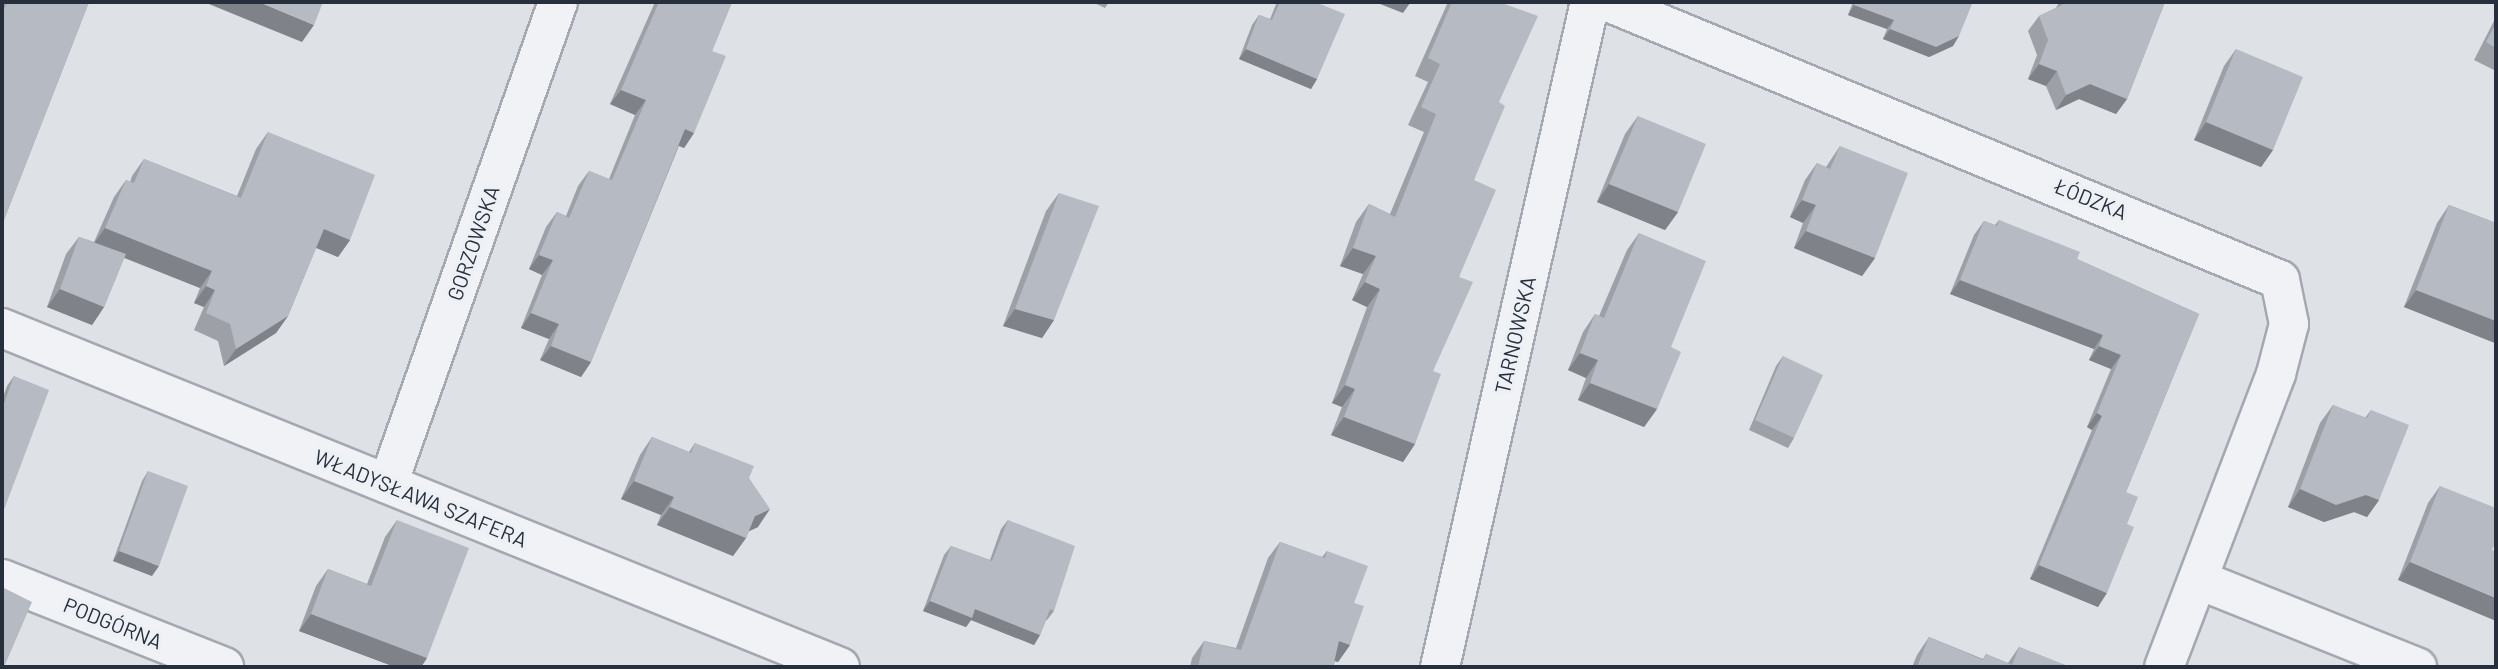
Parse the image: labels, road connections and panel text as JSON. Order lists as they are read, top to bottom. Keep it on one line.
{"streets":{"street":["ŁÓDZKA","GORZOWSKA","TARNOWSKA","WŁADYSŁAWA SZAFERA","PODGÓRNA"]},"crossings":[["GORZOWSKA","WŁADYSŁAWA SZAFERA"]]}
